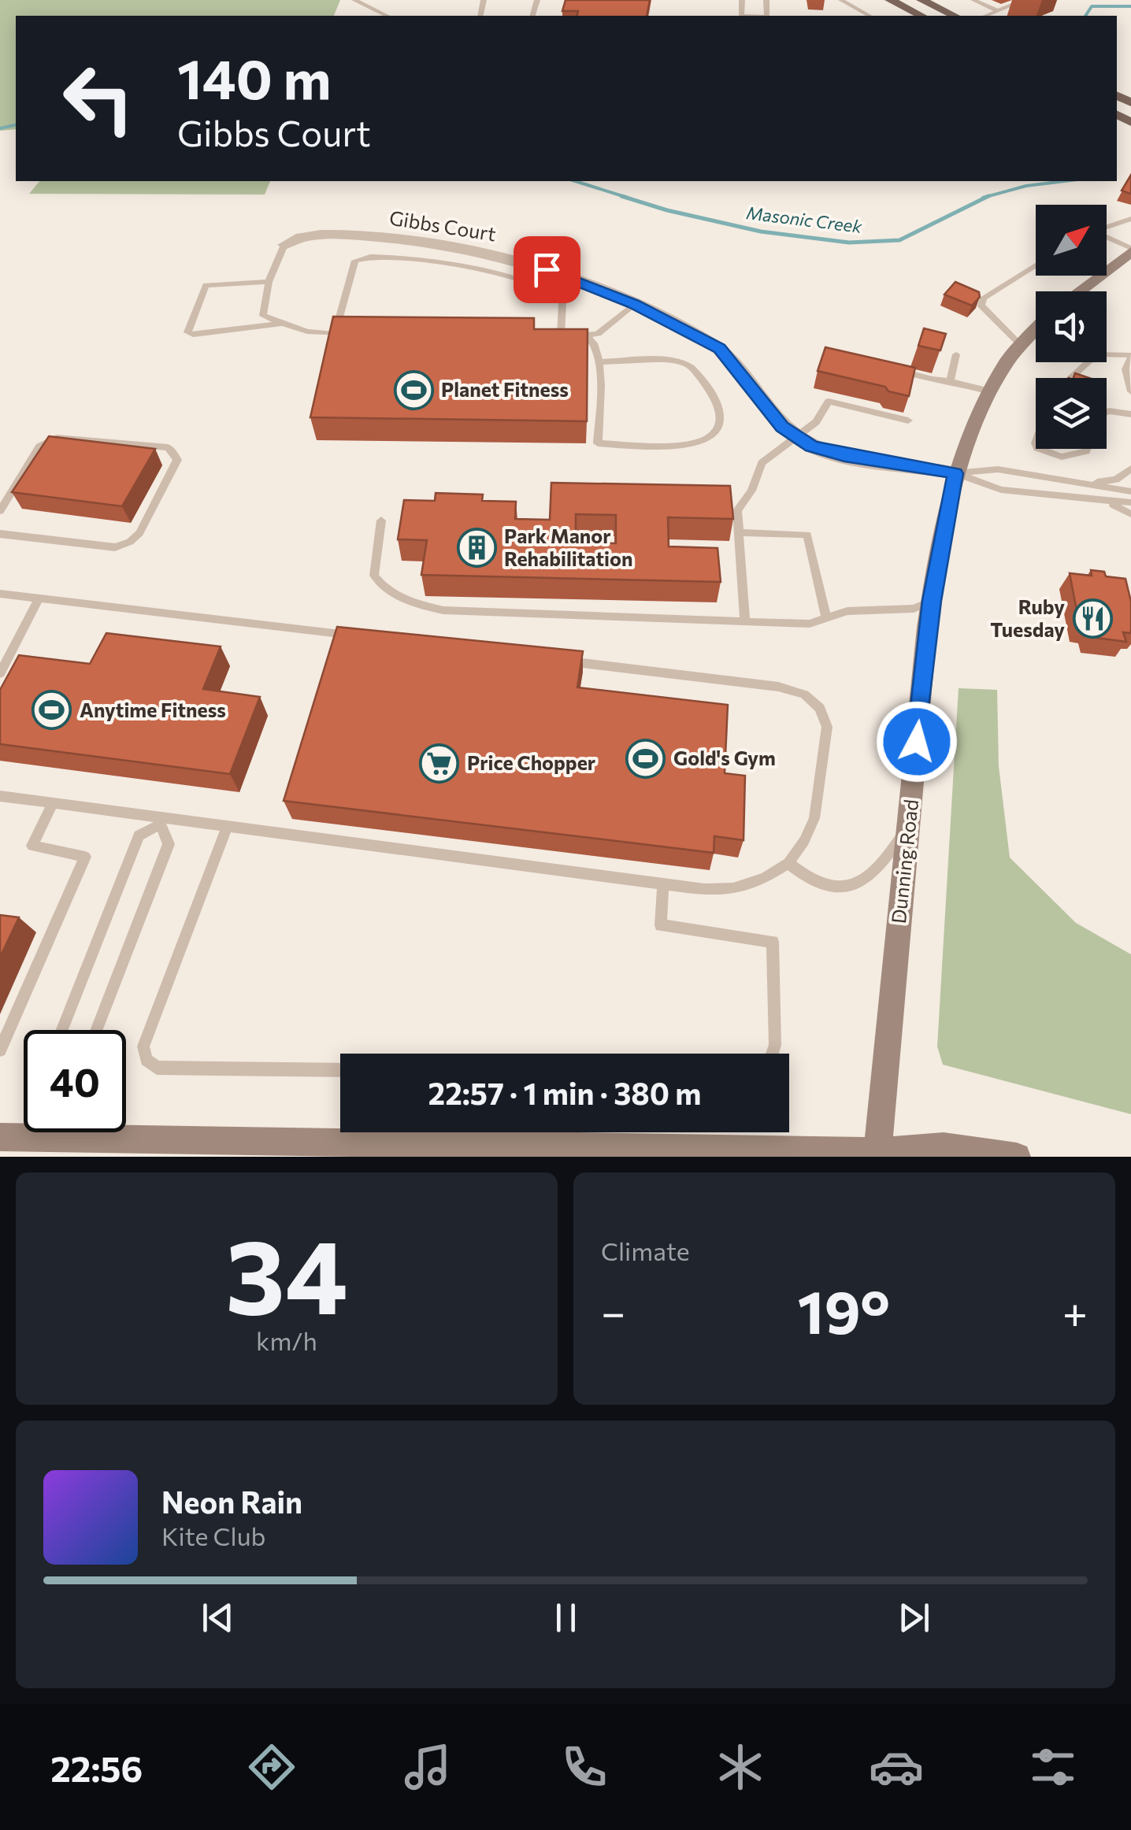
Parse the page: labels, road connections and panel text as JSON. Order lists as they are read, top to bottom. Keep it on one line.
{"streets":{"street":["Gibbs Court","Dunning Road"]},"crossings":[["Gibbs Court","Dunning Road"]],"water":["Masonic Creek"],"places":{"sports":["Planet Fitness","Anytime Fitness","Gold's Gym"],"building":["Park Manor Rehabilitation"],"restaurant":["Ruby Tuesday"],"supermarket":["Price Chopper"]},"north":"top right","page":{"turn":["140 m","Gibbs Court"],"limit":"40","trip":"22:57 · 1 min · 380 m","tile":[["34","km/h"],"Climate"],"heat":["−","19°","+"],"song":["Neon Rain","Kite Club"],"tabs":"22:56"}}
